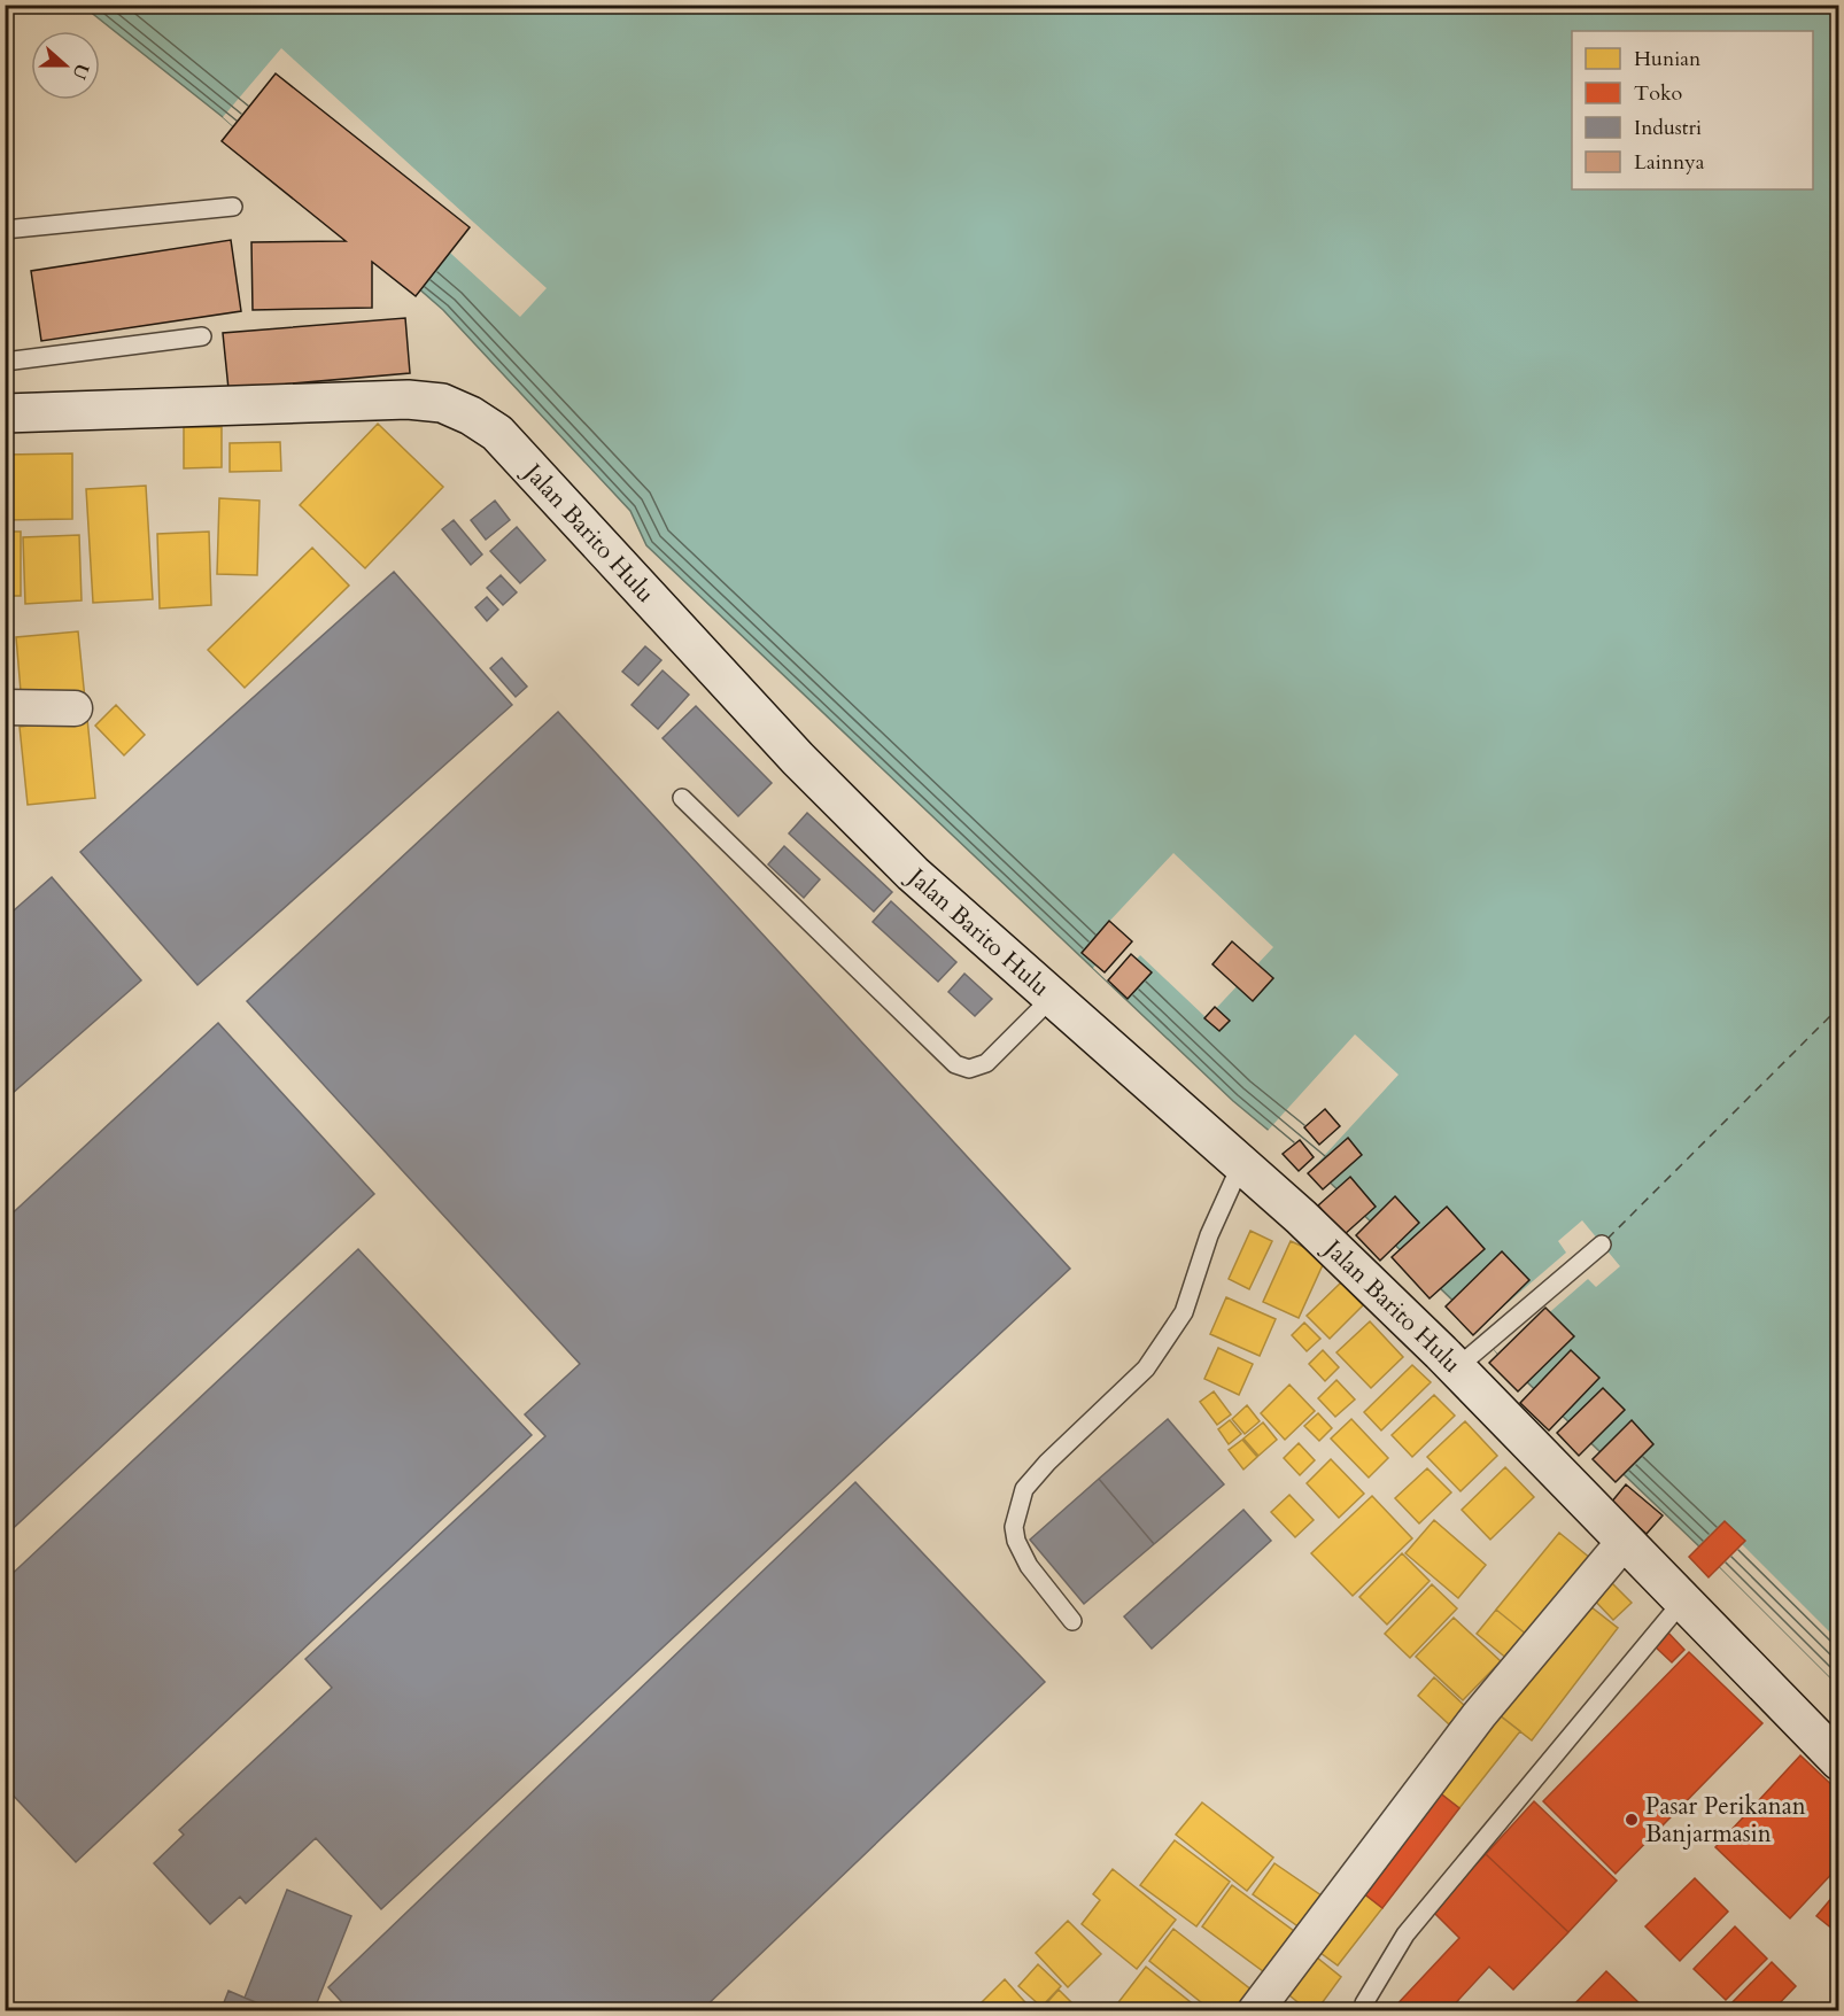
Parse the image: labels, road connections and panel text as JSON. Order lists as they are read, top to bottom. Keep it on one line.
{"streets":{"street":["Jalan Barito Hulu"]},"places":["Pasar Perikanan Banjarmasin"],"legend":["Hunian","Toko","Industri","Lainnya"],"north":"right"}
